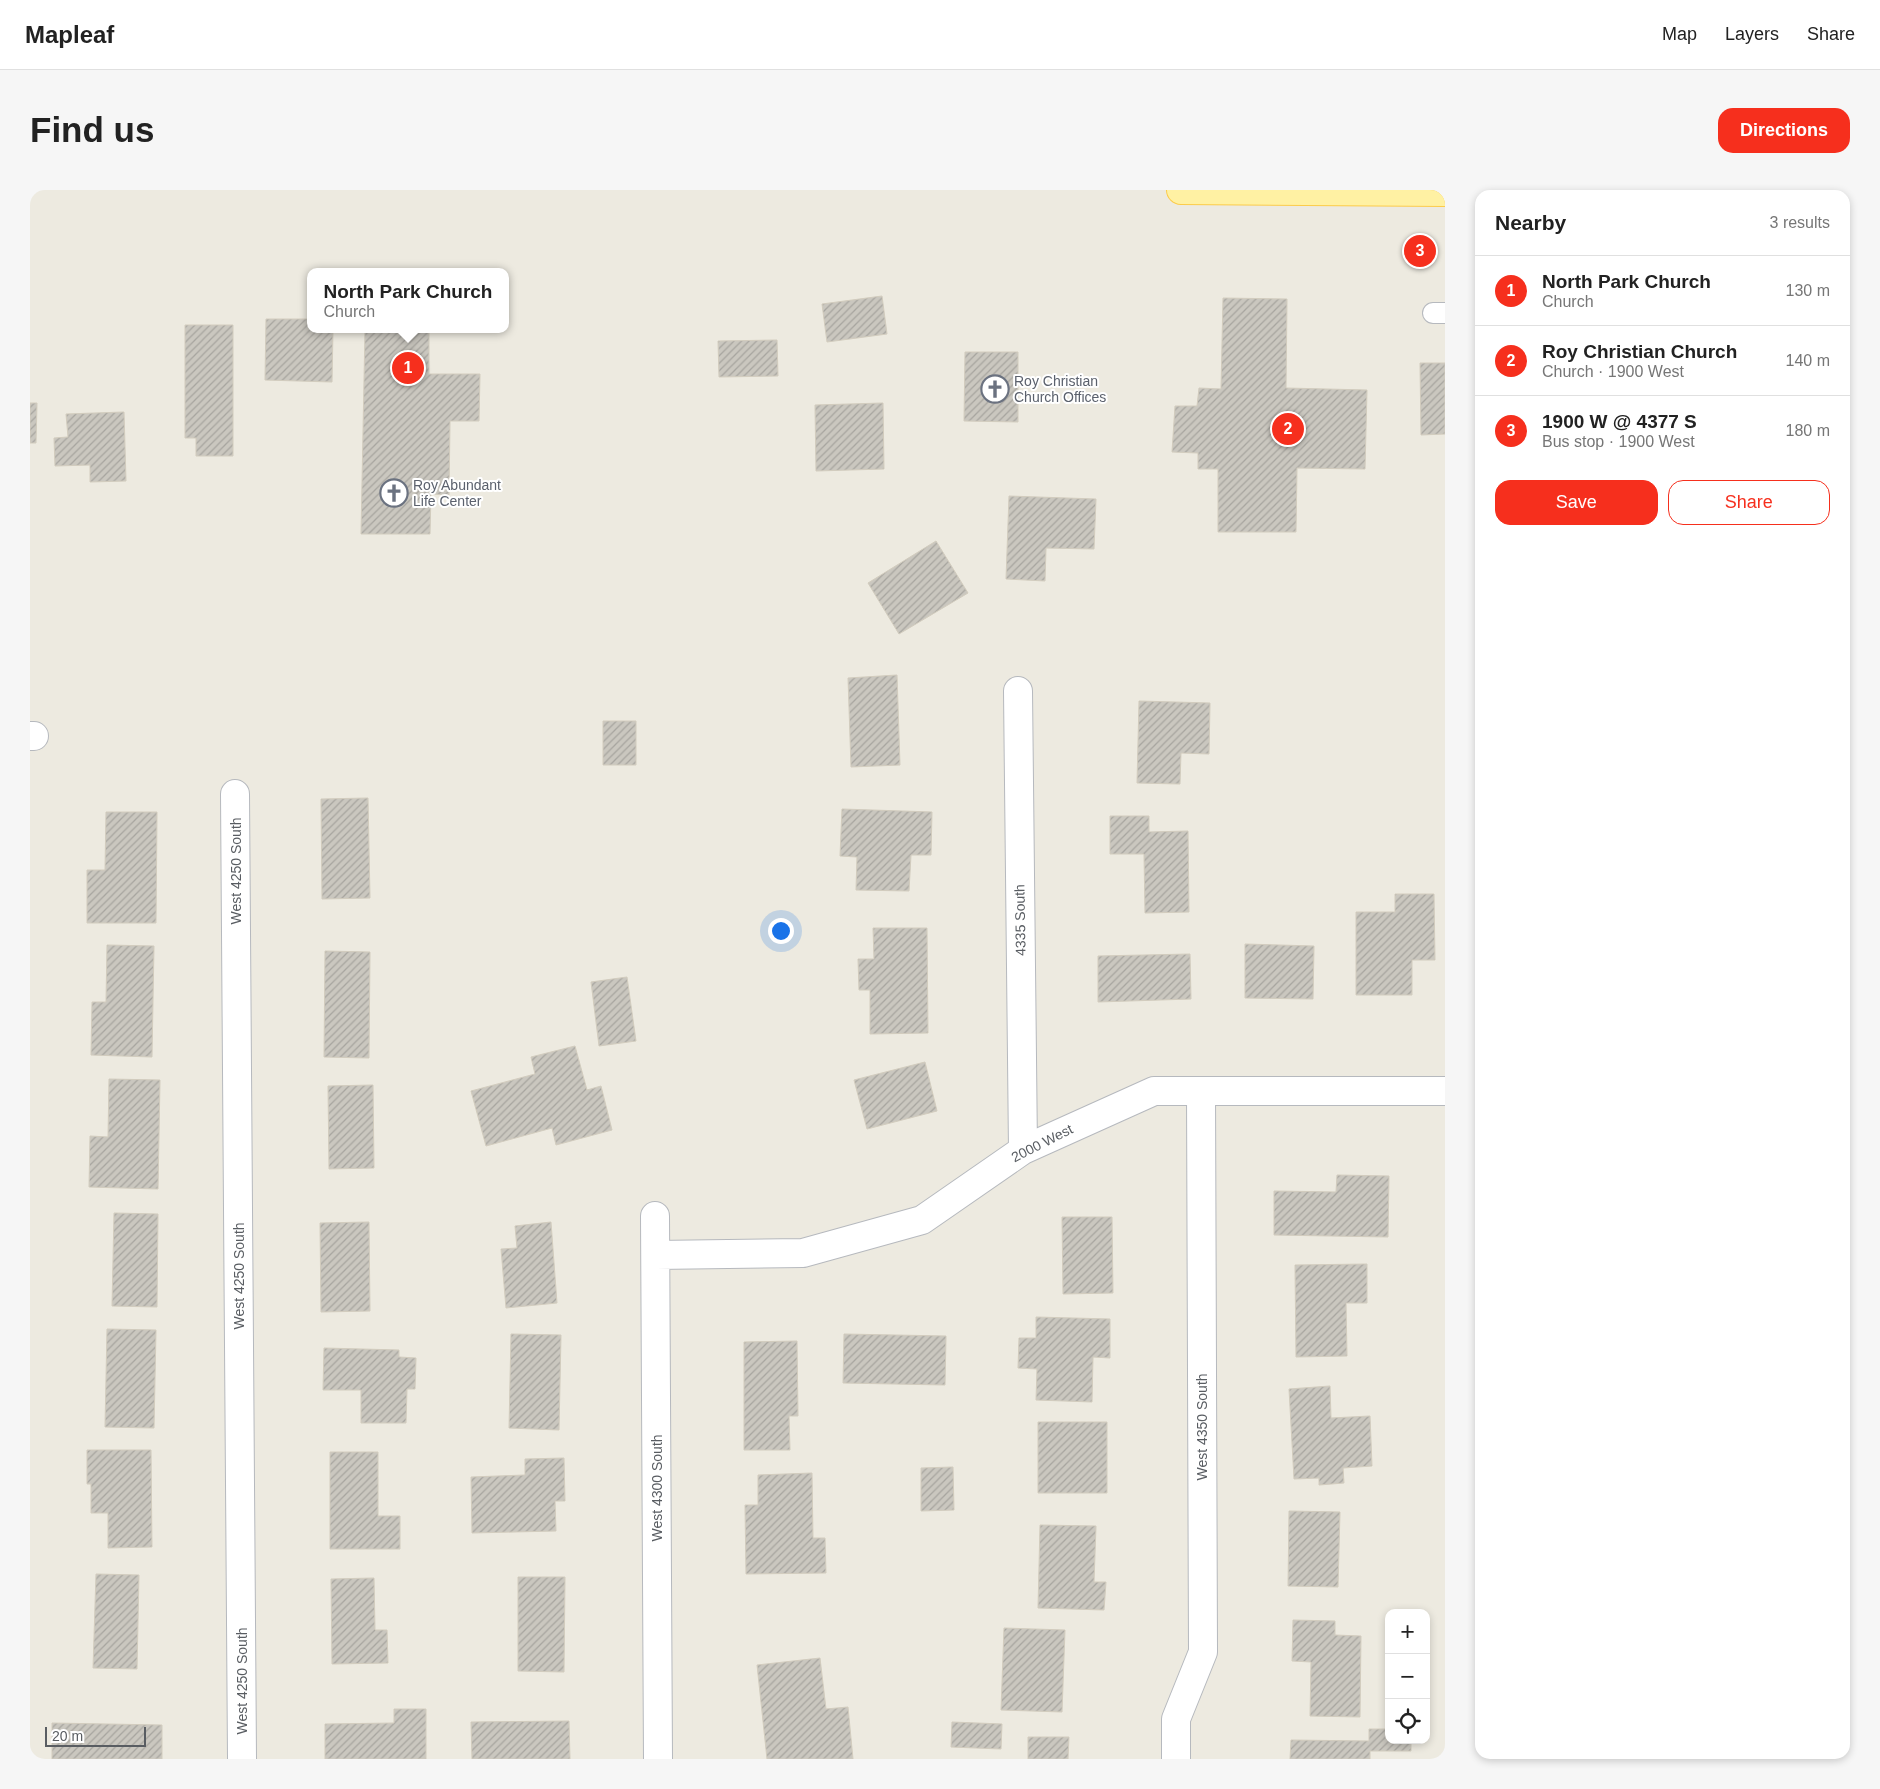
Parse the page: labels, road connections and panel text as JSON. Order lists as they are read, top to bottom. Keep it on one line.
{"streets":{"street":["West 4250 South","4335 South","2000 West","West 4350 South","West 4300 South"]},"crossings":[["4335 South","2000 West"],["2000 West","West 4350 South"],["2000 West","West 4300 South"]],"places":{"church":["Roy Christian Church Offices","Roy Abundant Life Center"]},"scale_bar":"20 m","page":{"header":"Mapleaf","nav":["Map","Layers","Share"],"buttons":["Directions",["Save","Share"]],"title":"Find us","heading":["Nearby","3 results"],"pins":["3","1","2"],"list":[{"mark":"1","name":"North Park Church","note":"Church","value":"130 m"},{"mark":"2","name":"Roy Christian Church","note":"Church · 1900 West","value":"140 m"},{"mark":"3","name":"1900 W @ 4377 S","note":"Bus stop · 1900 West","value":"180 m"}],"popup":["North Park Church","Church"],"map_buttons":["+","−"],"scale":"20 m"}}
